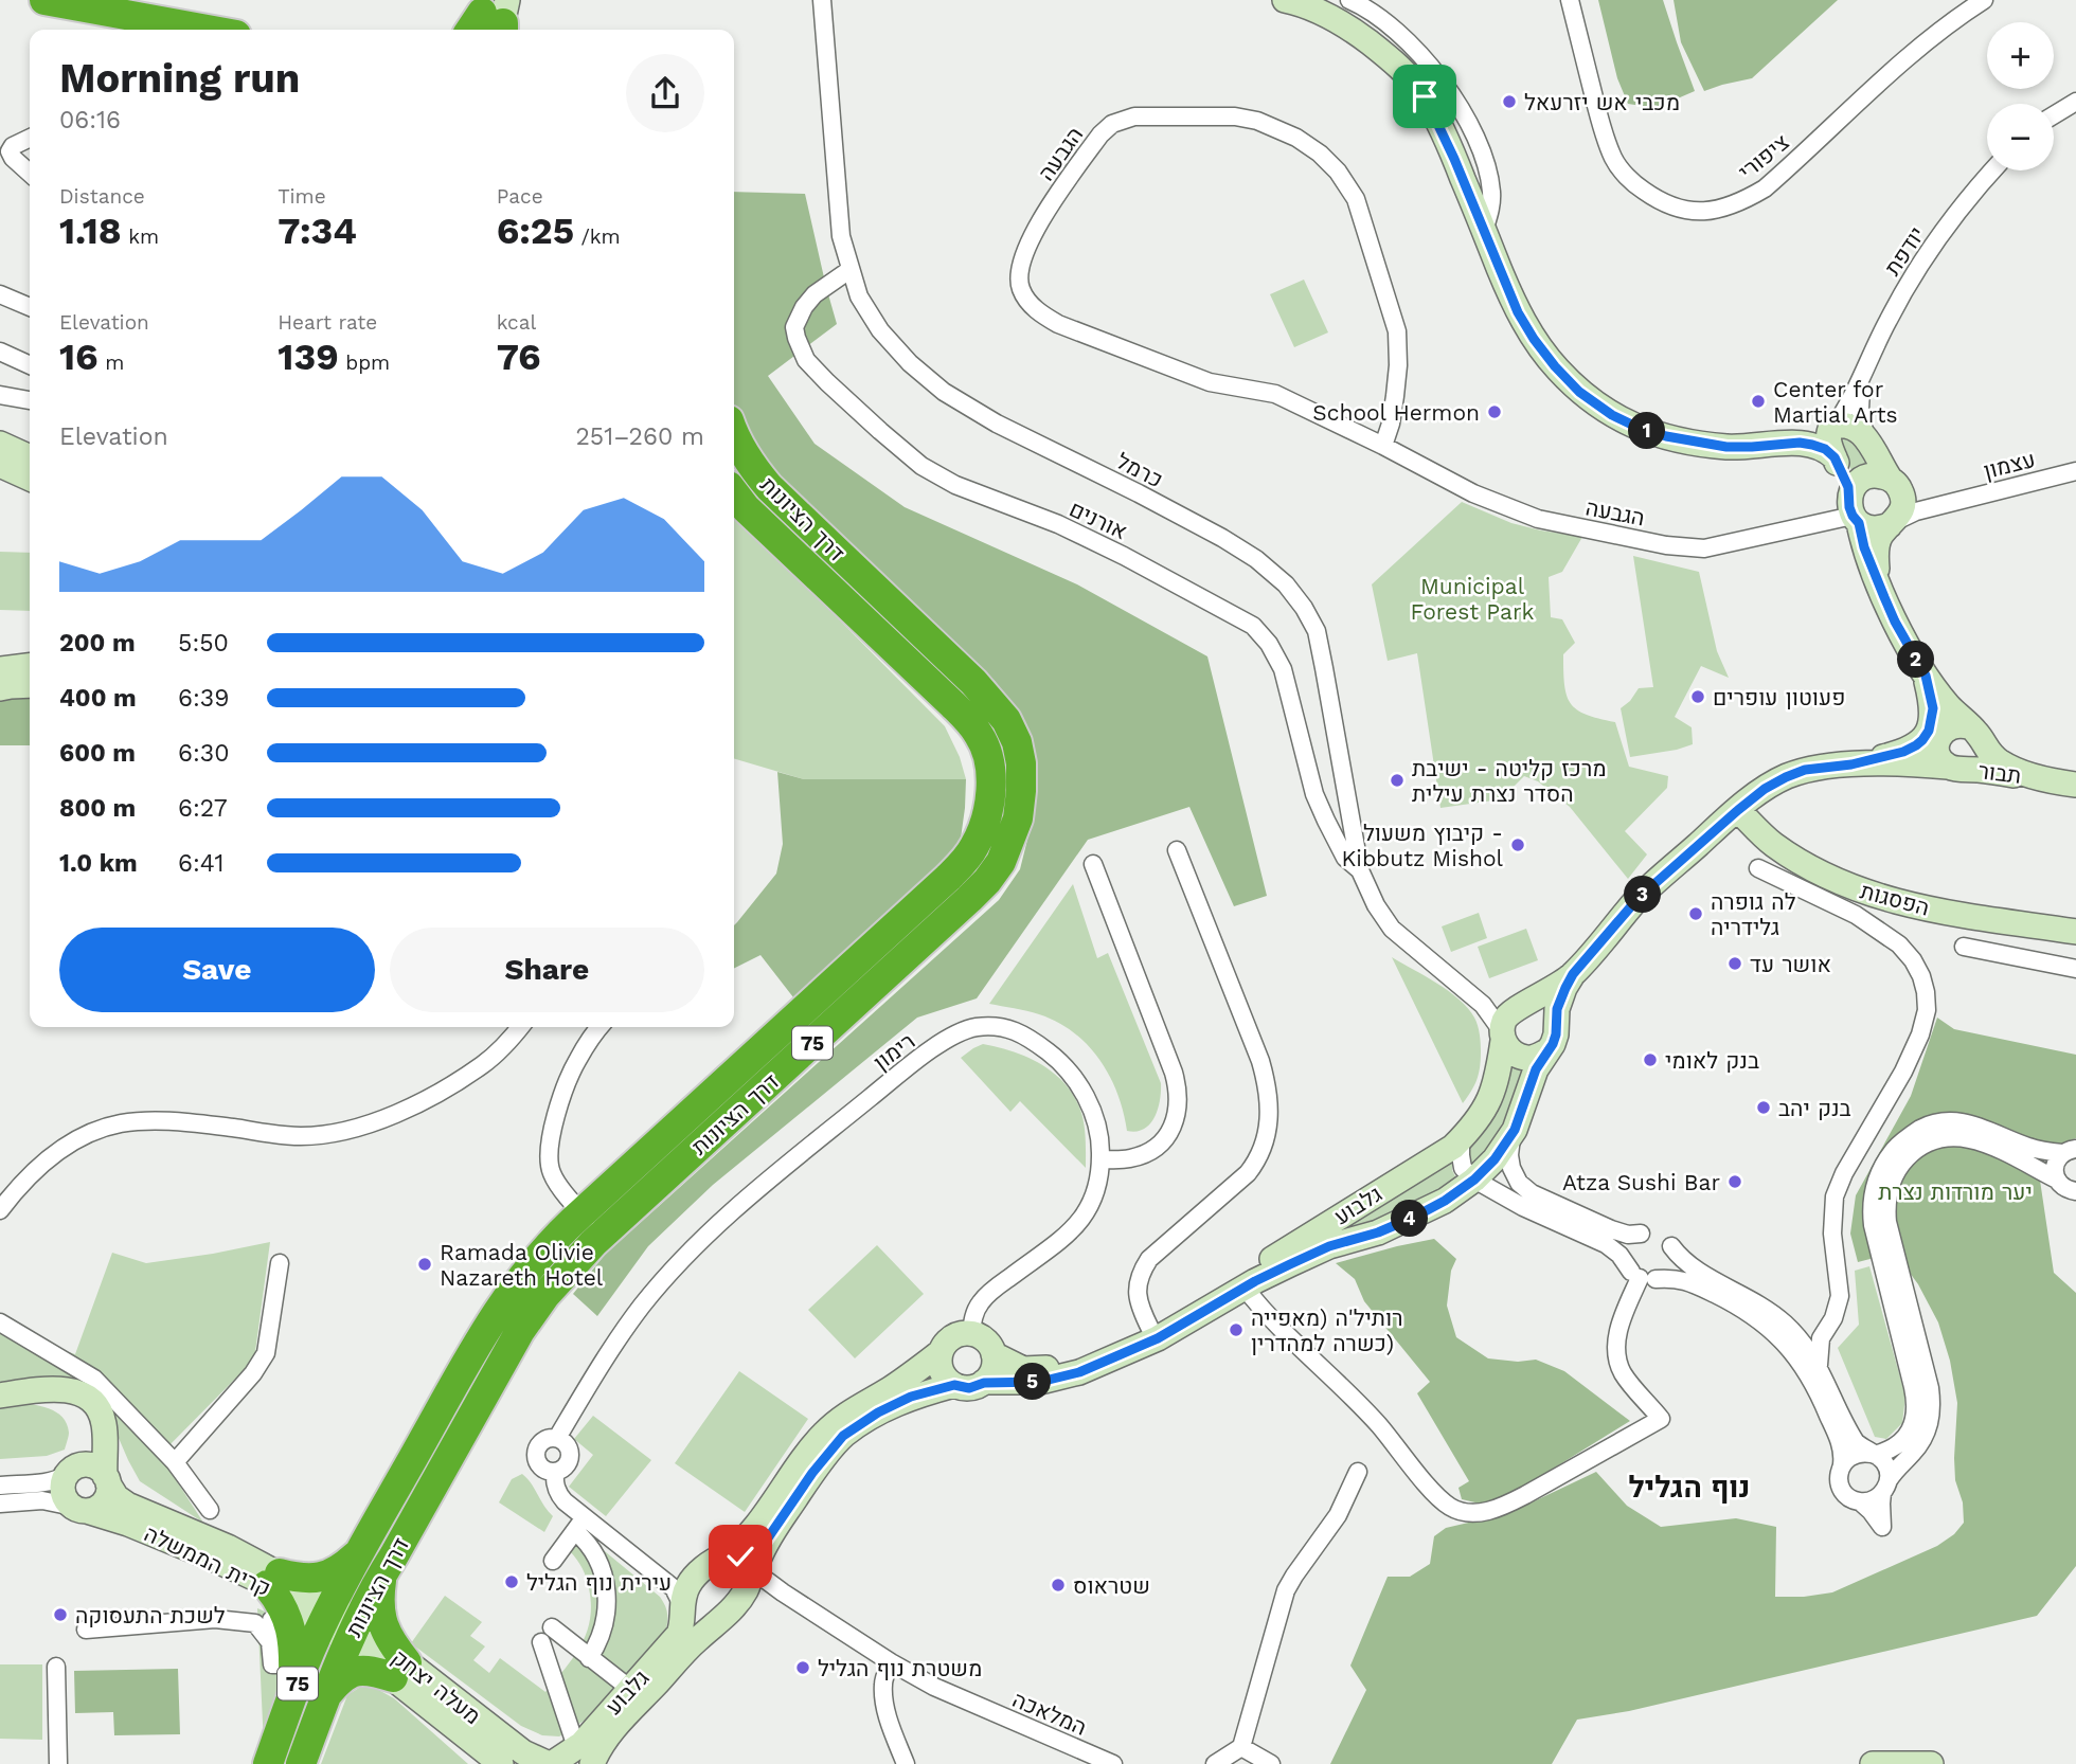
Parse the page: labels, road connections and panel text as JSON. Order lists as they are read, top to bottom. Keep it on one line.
{"streets":{"highway":["דרך הציונות","75"],"street":["הגבעה","ציפורי","יודפת","עצמון","כרמל","אורנים","תבור","הפסגות","רימון","גלבוע","קרית הממשלה","מעלה יצחק","המלאכה"]},"crossings":[["הגבעה","עצמון"],["כרמל","אורנים"],["כרמל","גלבוע"],["דרך הציונות","קרית הממשלה"],["דרך הציונות","מעלה יצחק"],["רימון","גלבוע"],["גלבוע","מעלה יצחק"],["גלבוע","המלאכה"],["קרית הממשלה","מעלה יצחק"]],"districts":["נוף הגליל"],"parks":["Municipal Forest Park","יער מורדות נצרת"],"places":["מכבי אש יזרעאל","Center for Martial Arts","School Hermon","פעוטון עופרים","מרכז קליטה - ישיבת הסדר נצרת עילית","קיבוץ משעול - Kibbutz Mishol","לה גופרה גלידריה","אושר עד","בנק לאומי","בנק יהב","Atza Sushi Bar","Ramada Olivie Nazareth Hotel","רותיל'ה (מאפייה כשרה למהדרין)","עירית נוף הגליל","שטראוס","לשכת התעסוקה","משטרת נוף הגליל"],"page":{"map_buttons":["+","−"],"heading":["Morning run","06:16"],"stats":[["Distance","1.18 km"],["Time","7:34"],["Pace","6:25 /km"],["Elevation","16 m"],["Heart rate","139 bpm"],["kcal","76"]],"chart":["Elevation","251–260 m"],"pins":["1","2","3","4","5"],"list":[{"name":"200 m","note":"5:50"},{"name":"400 m","note":"6:39"},{"name":"600 m","note":"6:30"},{"name":"800 m","note":"6:27"},{"name":"1.0 km","note":"6:41"}],"buttons":["Save","Share"]}}
